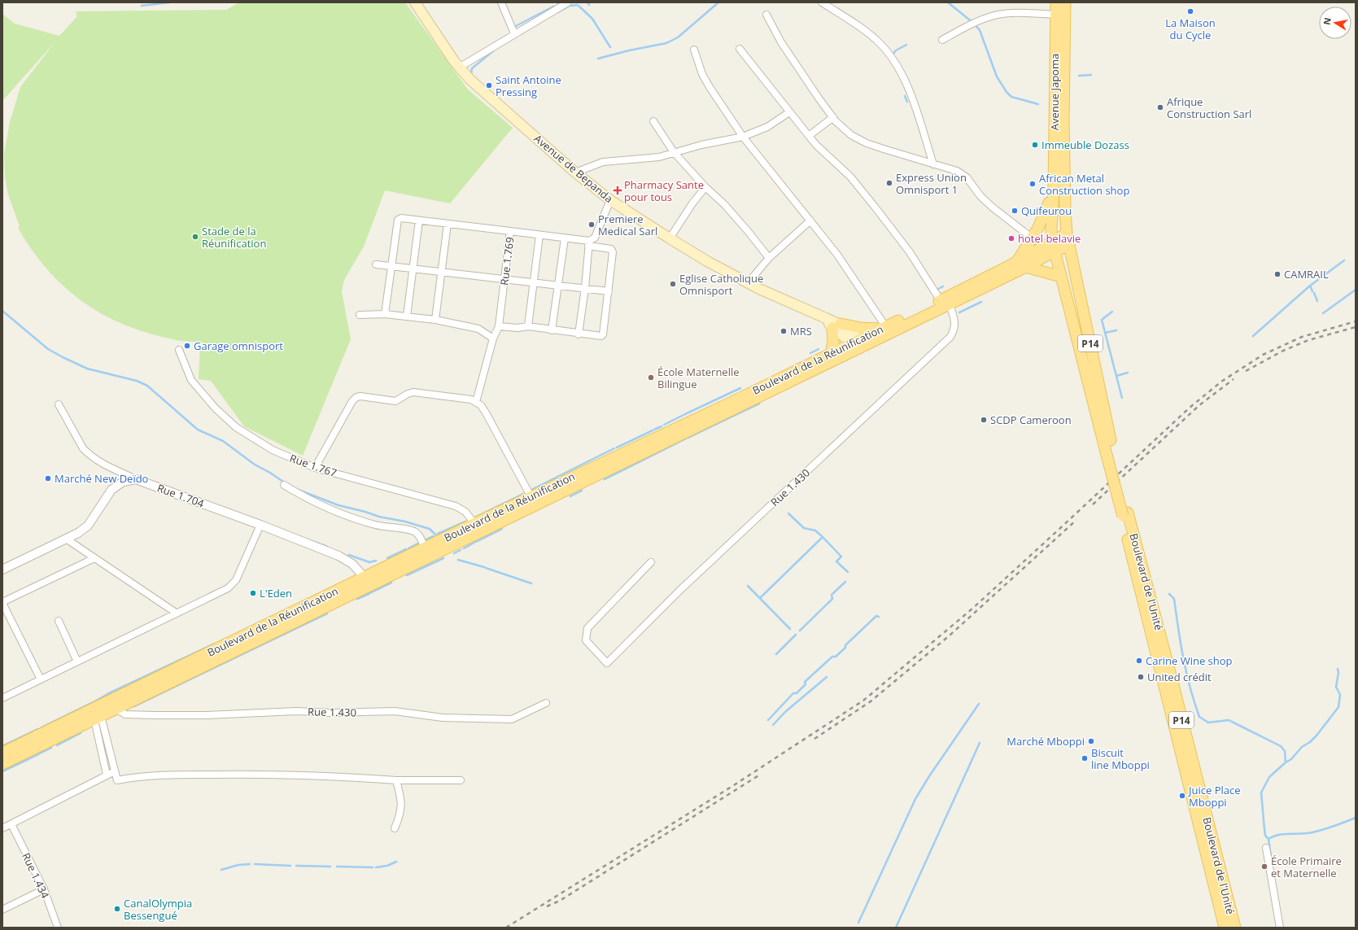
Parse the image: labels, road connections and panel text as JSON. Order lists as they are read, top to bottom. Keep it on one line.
{"streets":{"main road":["Avenue Japoma","Avenue de Bepanda","P14","Boulevard de la Réunification","Boulevard de l'Unité"],"street":["Rue 1.769","Rue 1.767","Rue 1.430","Rue 1.704","Rue 1.434"]},"crossings":[["Avenue Japoma","P14"],["Avenue Japoma","Boulevard de l'Unité"],["Avenue de Bepanda","Boulevard de la Réunification"],["P14","Boulevard de l'Unité"],["Boulevard de la Réunification","Rue 1.767"],["Boulevard de la Réunification","Rue 1.430"],["Boulevard de la Réunification","Rue 1.704"]],"places":{"other":["La Maison du Cycle","Saint Antoine Pressing","Afrique Construction Sarl","Immeuble Dozass","Express Union Omnisport 1","African Metal Construction shop","Quifeurou","Premiere Medical Sarl","Stade de la Réunification","hotel belavie","CAMRAIL","Eglise Catholique Omnisport","MRS","Garage omnisport","École Maternelle Bilingue","SCDP Cameroon","Marché New Deïdo","L'Eden","Carine Wine shop","United crédit","Marché Mboppi","Biscuit line Mboppi","Juice Place Mboppi","École Primaire et Maternelle","CanalOlympia Bessengué"],"health":["Pharmacy Sante pour tous"]},"north":"left"}
